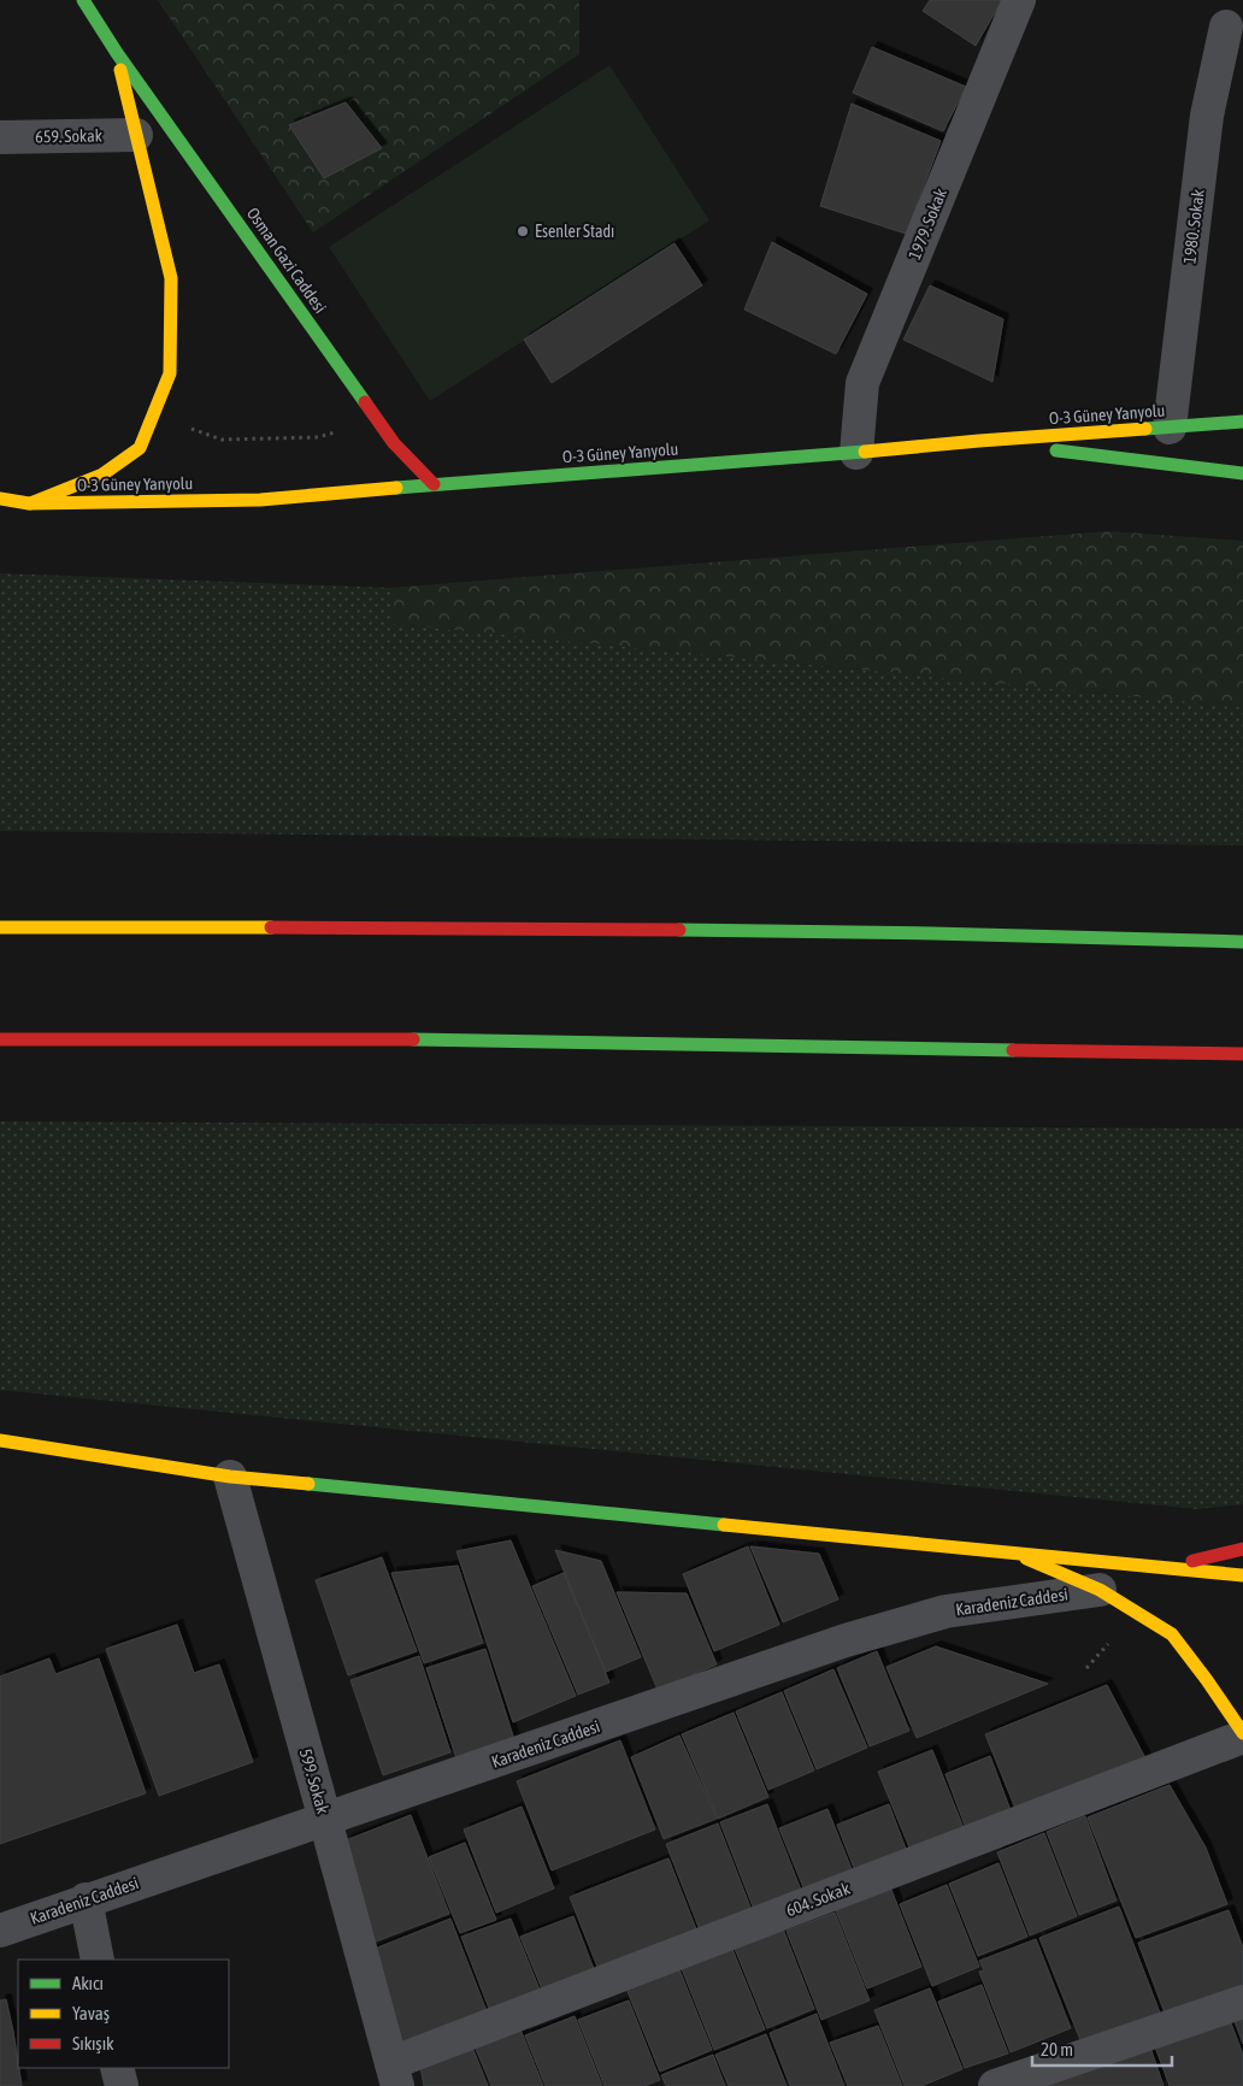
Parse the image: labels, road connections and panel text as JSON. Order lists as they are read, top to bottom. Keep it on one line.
{"streets":{"main road":["Osman Gazi Caddesi","O-3 Güney Yanyolu"],"street":["659. Sokak","1979. Sokak","1980. Sokak","Karadeniz Caddesi","599. Sokak","604. Sokak"]},"crossings":[["659. Sokak","Osman Gazi Caddesi"],["1979. Sokak","O-3 Güney Yanyolu"],["1980. Sokak","O-3 Güney Yanyolu"],["Osman Gazi Caddesi","O-3 Güney Yanyolu"],["Karadeniz Caddesi","599. Sokak"],["599. Sokak","604. Sokak"]],"places":["Esenler Stadı"],"legend":["Akıcı","Yavaş","Sıkışık"],"scale_bar":"20 m"}
